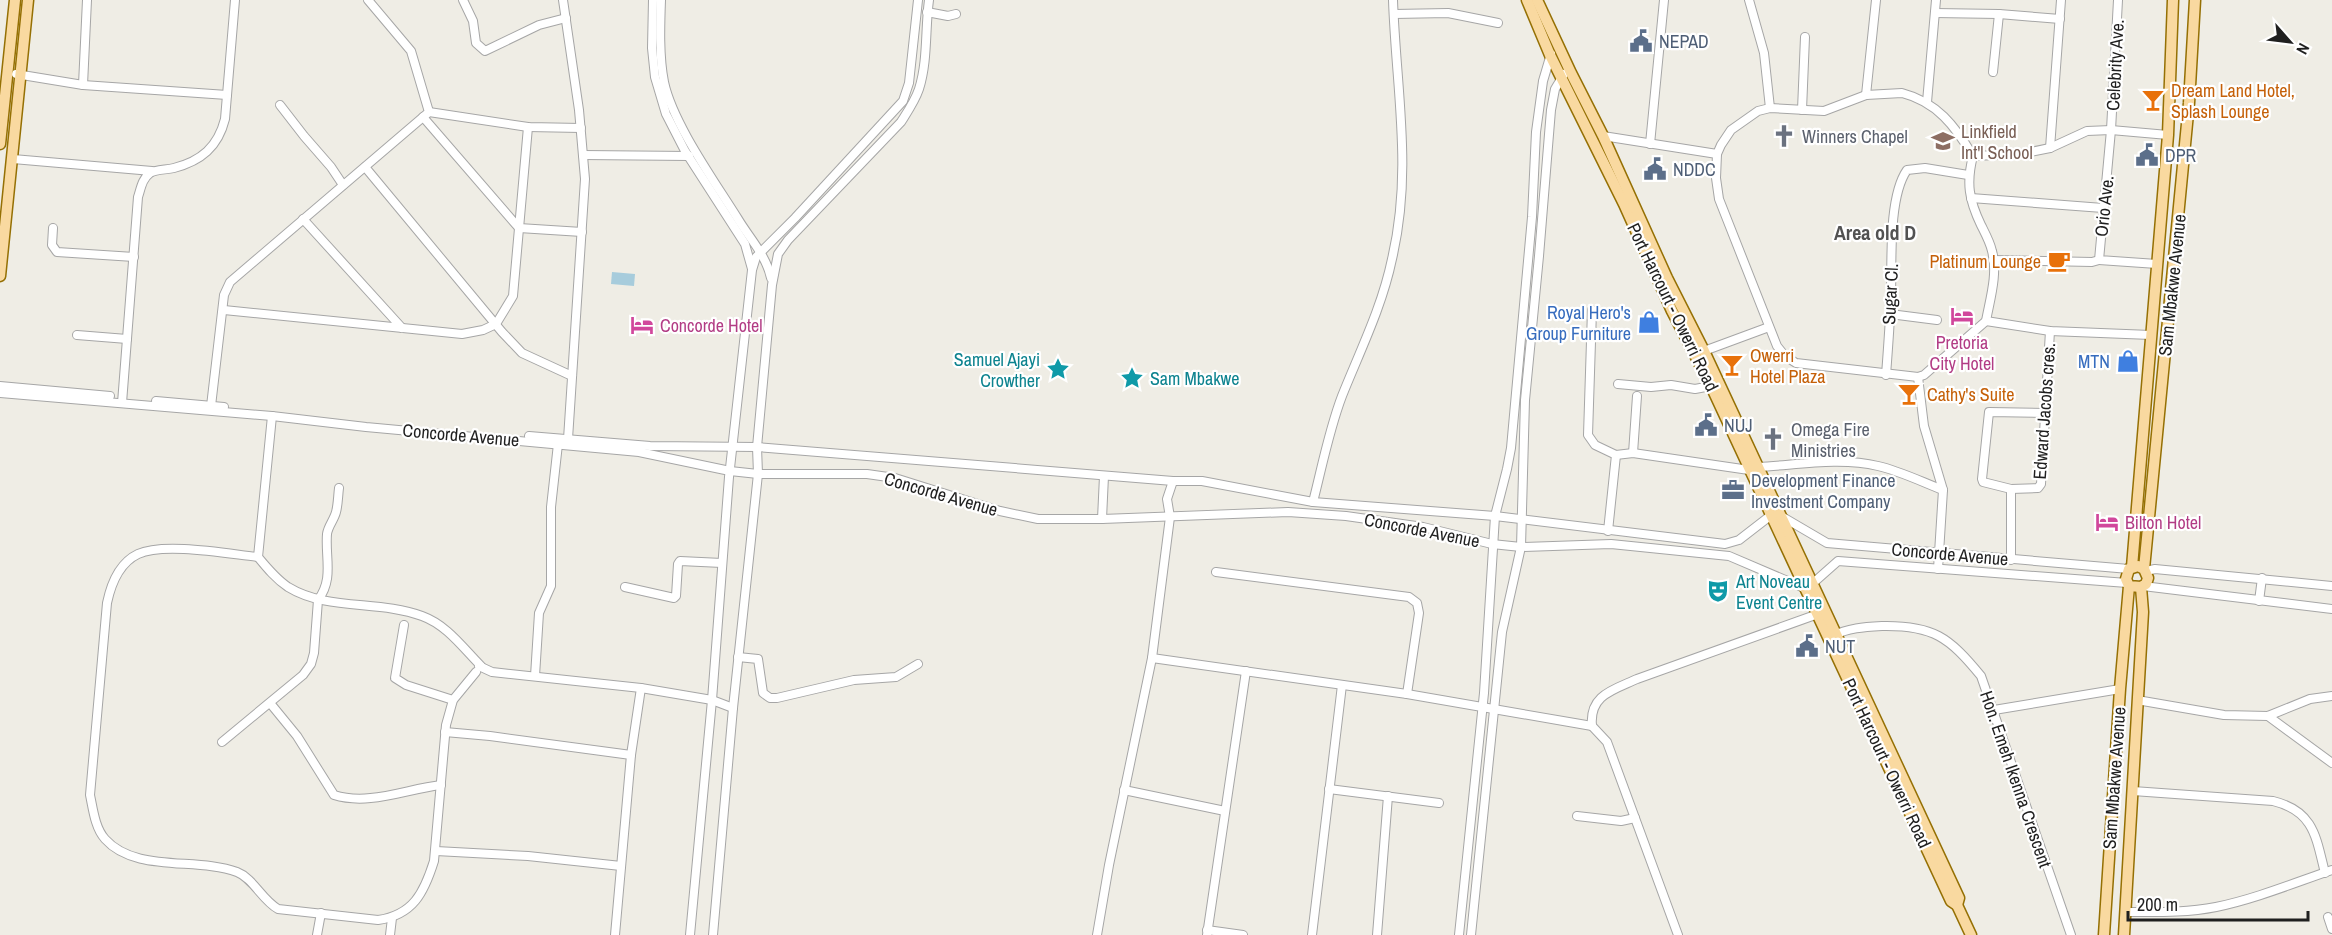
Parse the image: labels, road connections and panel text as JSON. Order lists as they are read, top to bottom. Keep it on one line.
{"streets":{"main road":["Sam Mbakwe Avenue","Port Harcourt - Owerri Road"],"street":["Celebrity Ave.","Orio Ave.","Sugar Cl.","Edward Jacobs cres.","Concorde Avenue","Hon. Emeh Ikenna Crescent"]},"crossings":[["Celebrity Ave.","Orio Ave."],["Orio Ave.","Sam Mbakwe Avenue"],["Sam Mbakwe Avenue","Concorde Avenue"],["Port Harcourt - Owerri Road","Concorde Avenue"],["Port Harcourt - Owerri Road","Hon. Emeh Ikenna Crescent"]],"districts":["Area old D"],"places":{"public building":["NEPAD","DPR","NDDC","NUJ","NUT"],"bar":["Dream Land Hotel, Splash Lounge","Owerri Hotel Plaza","Cathy's Suite"],"church":["Winners Chapel","Omega Fire Ministries"],"school or university":["Linkfield Int'l School"],"cafe":["Platinum Lounge"],"hotel":["Pretoria City Hotel","Concorde Hotel","Bilton Hotel"],"shop":["Royal Hero's Group Furniture","MTN"],"place":["Samuel Ajayi Crowther","Sam Mbakwe"],"office":["Development Finance Investment Company"],"theatre":["Art Noveau Event Centre"]},"scale_bar":"200 m","north":"bottom right"}
